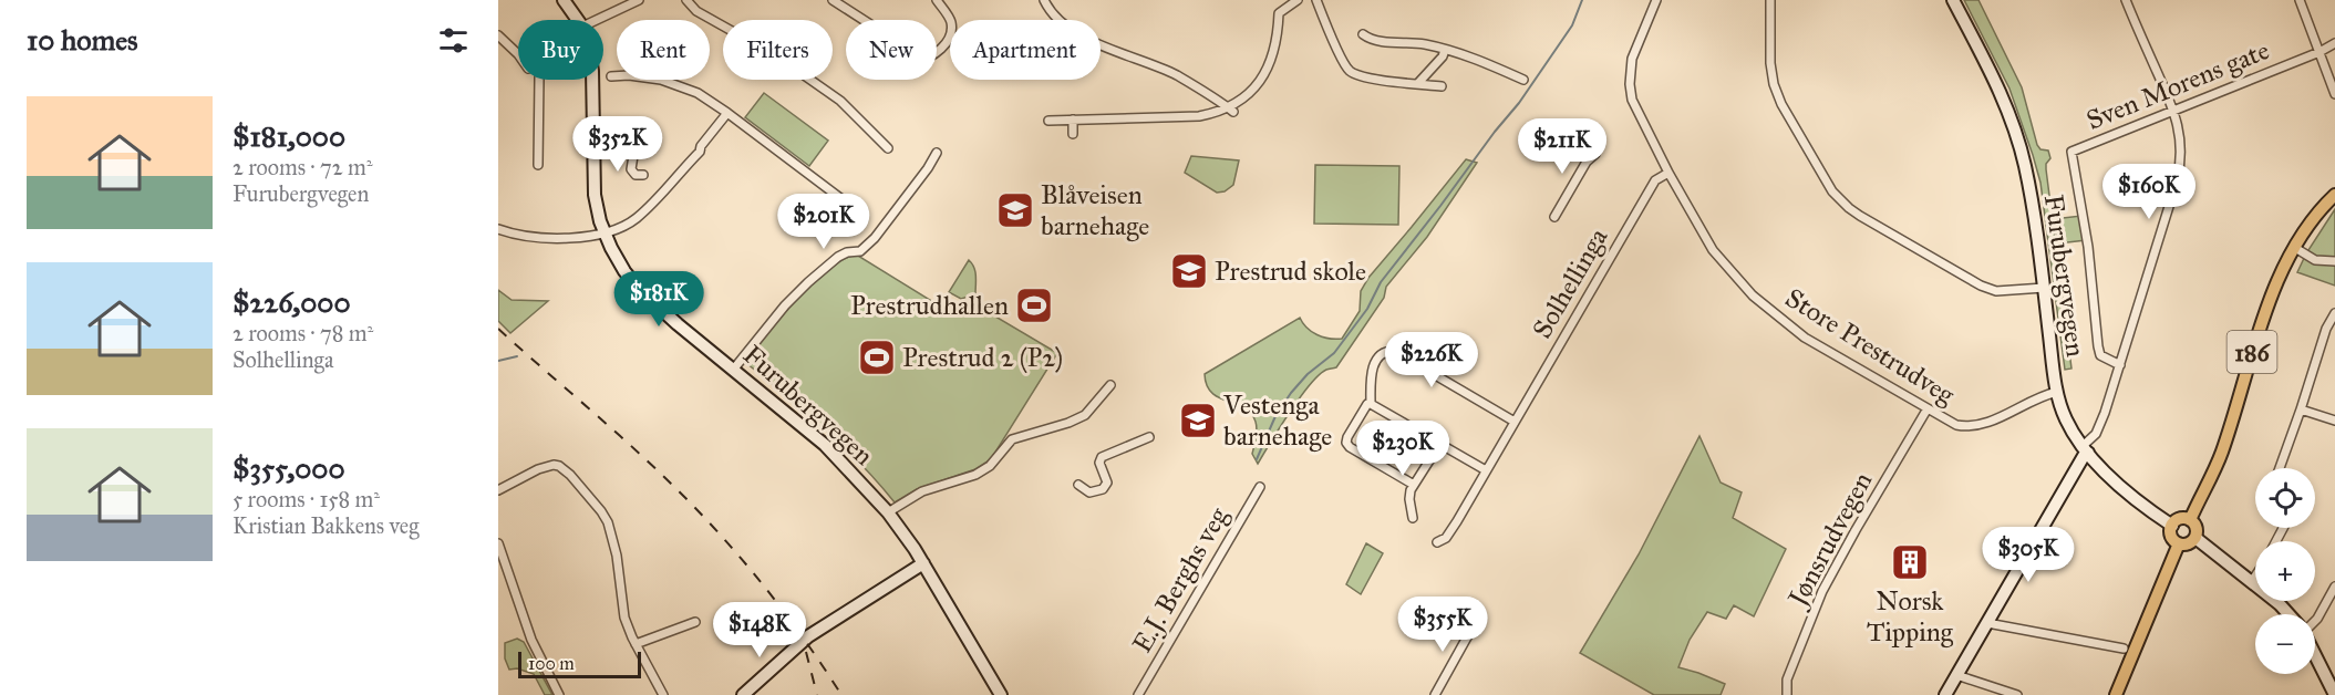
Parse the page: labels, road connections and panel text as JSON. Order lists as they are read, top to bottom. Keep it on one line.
{"streets":{"main road":["Furubergvegen","186"],"street":["Sven Morens gate","Solhellinga","Store Prestrudveg","Jønsrudvegen","E.J. Berghs veg"]},"crossings":[["Furubergvegen","Store Prestrudveg"],["Furubergvegen","186"],["Solhellinga","Store Prestrudveg"],["Store Prestrudveg","Jønsrudvegen"]],"places":{"school or university":["Blåveisen barnehage","Prestrud skole","Vestenga barnehage"],"sports":["Prestrudhallen","Prestrud 2 (P2)"],"building":["Norsk Tipping"]},"scale_bar":"100 m","page":{"heading":"10 homes","chip":["Buy","Rent","Filters","New","Apartment"],"list":[{"name":"$181,000","note":"2 rooms · 72 m² · Furubergvegen"},{"name":"$226,000","note":"2 rooms · 78 m² · Solhellinga"},{"name":"$355,000","note":"5 rooms · 158 m² · Kristian Bakkens veg"}],"price":["$352K","$211K","$160K","$201K","$181K","$226K","$230K","$305K","$355K","$148K"],"map_buttons":["+","−"],"scale":"100 m"}}
